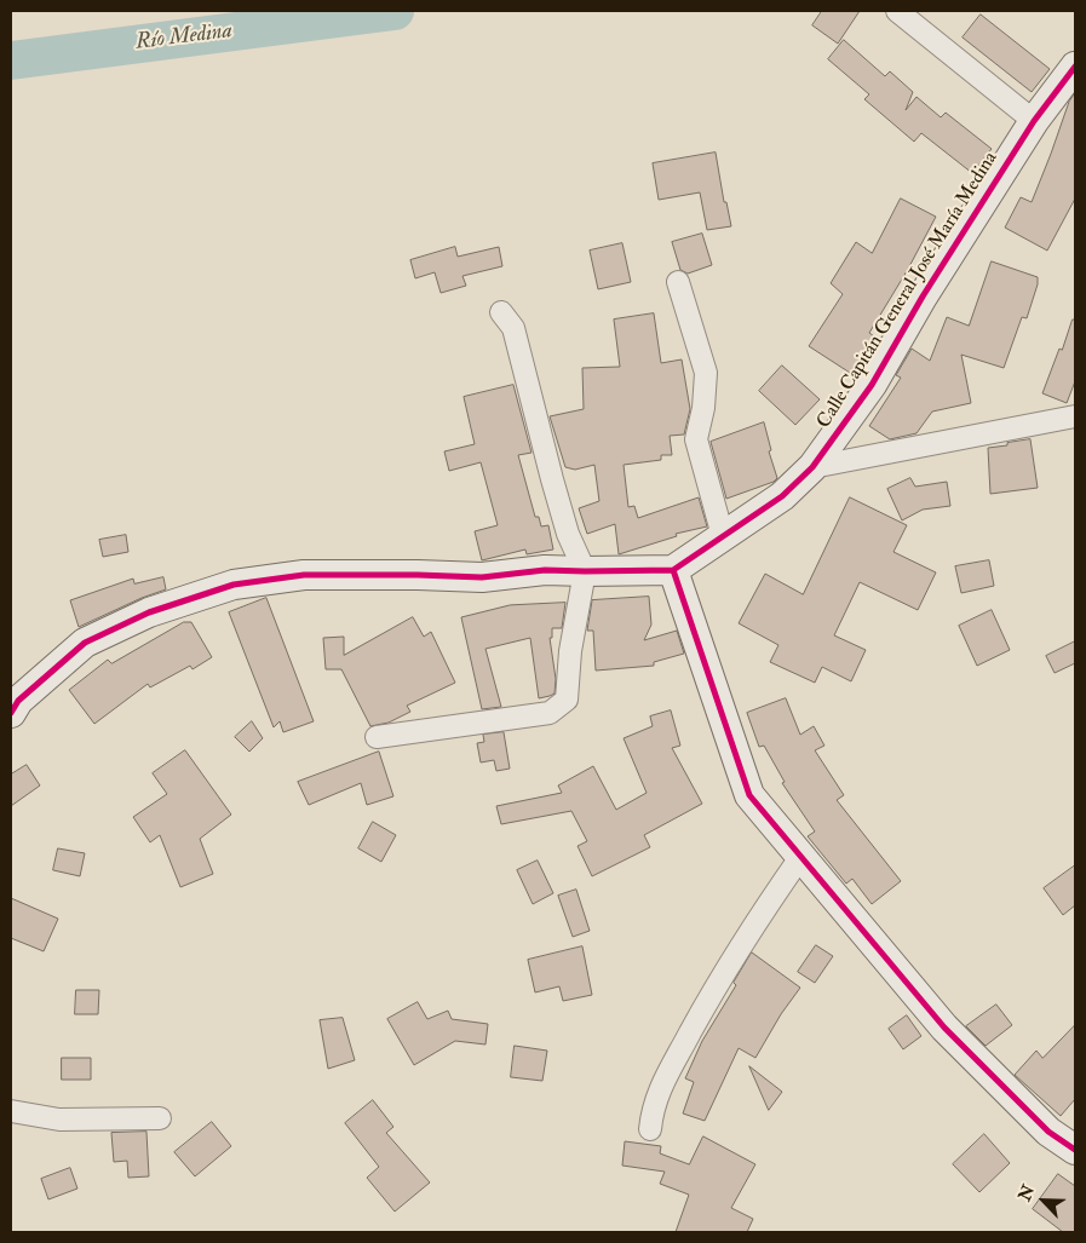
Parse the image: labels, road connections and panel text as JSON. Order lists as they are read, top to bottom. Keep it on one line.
{"streets":{"street":["Calle Capitán General José María Medina"]},"water":["Río Medina"],"north":"top left"}
